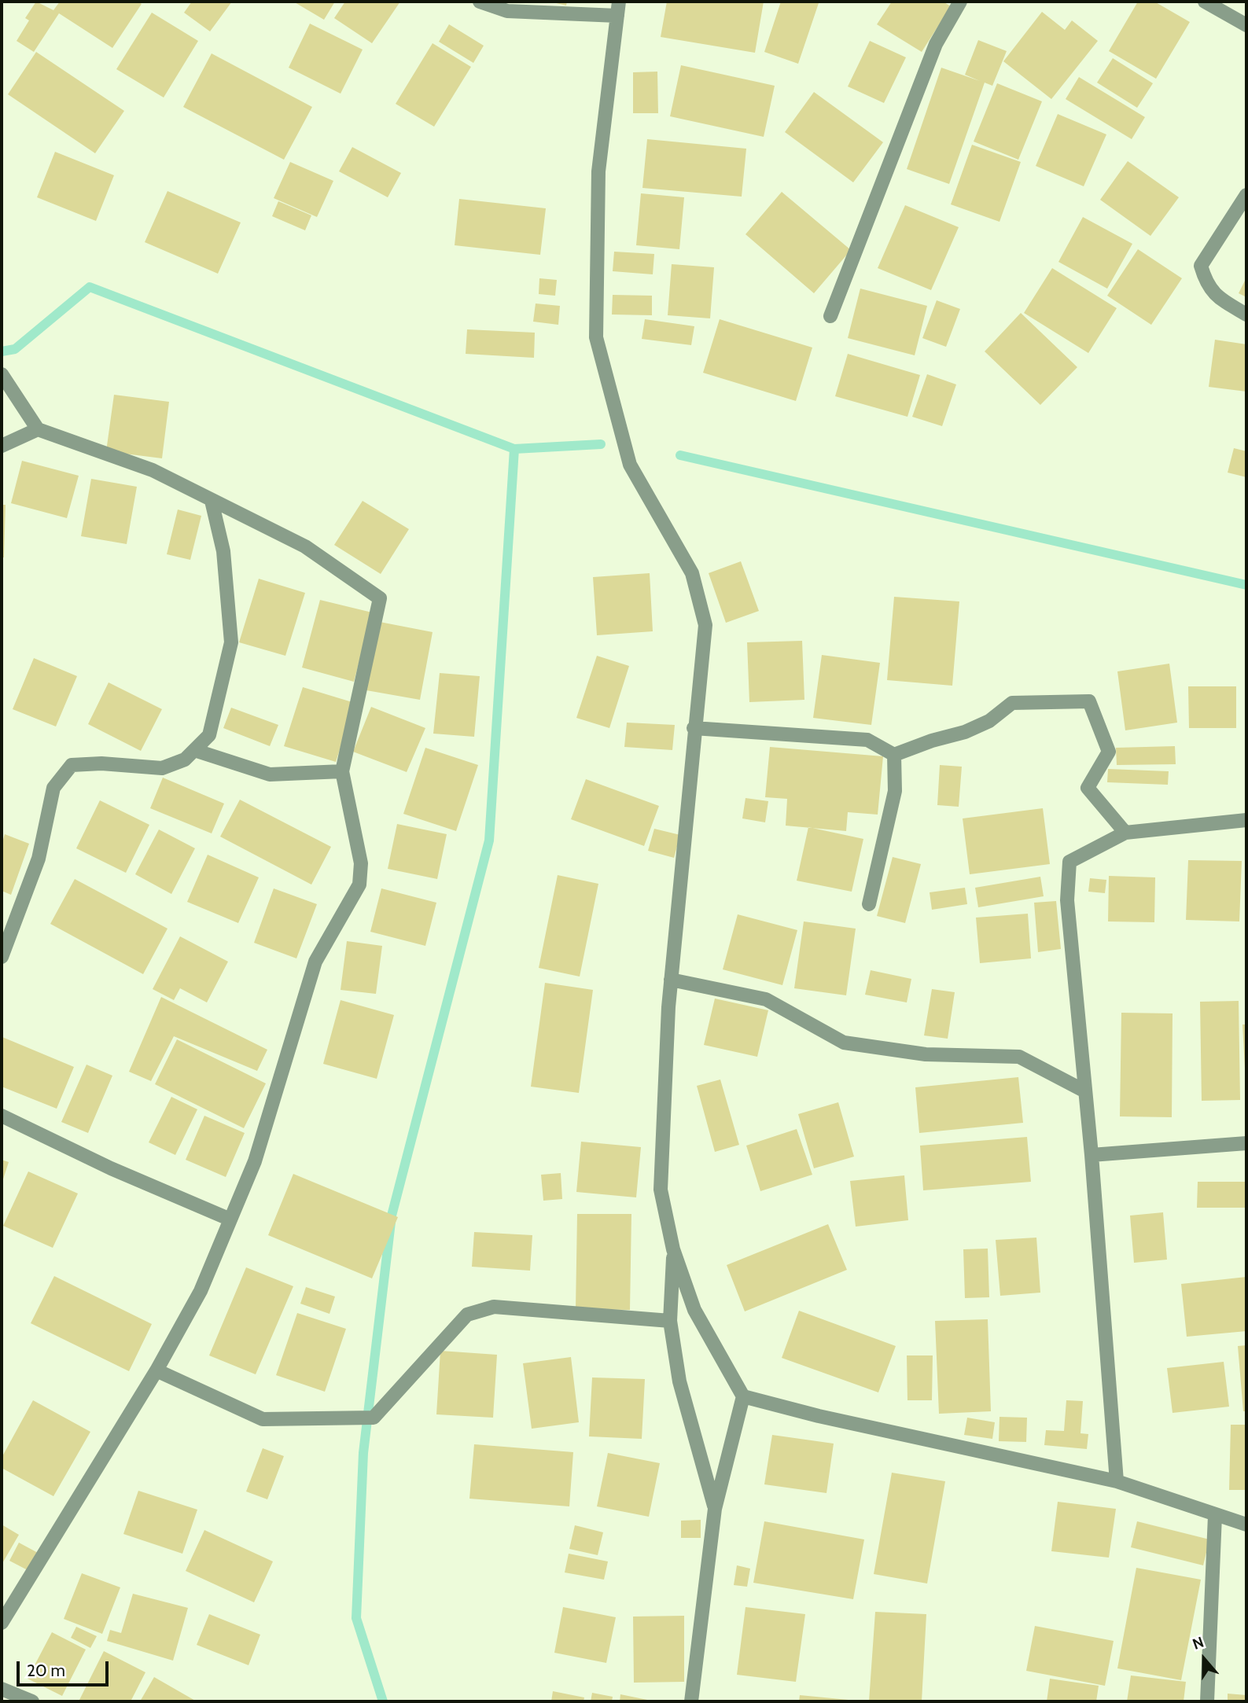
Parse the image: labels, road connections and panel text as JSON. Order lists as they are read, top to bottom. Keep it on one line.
{"scale_bar":"20 m","north":"top"}
